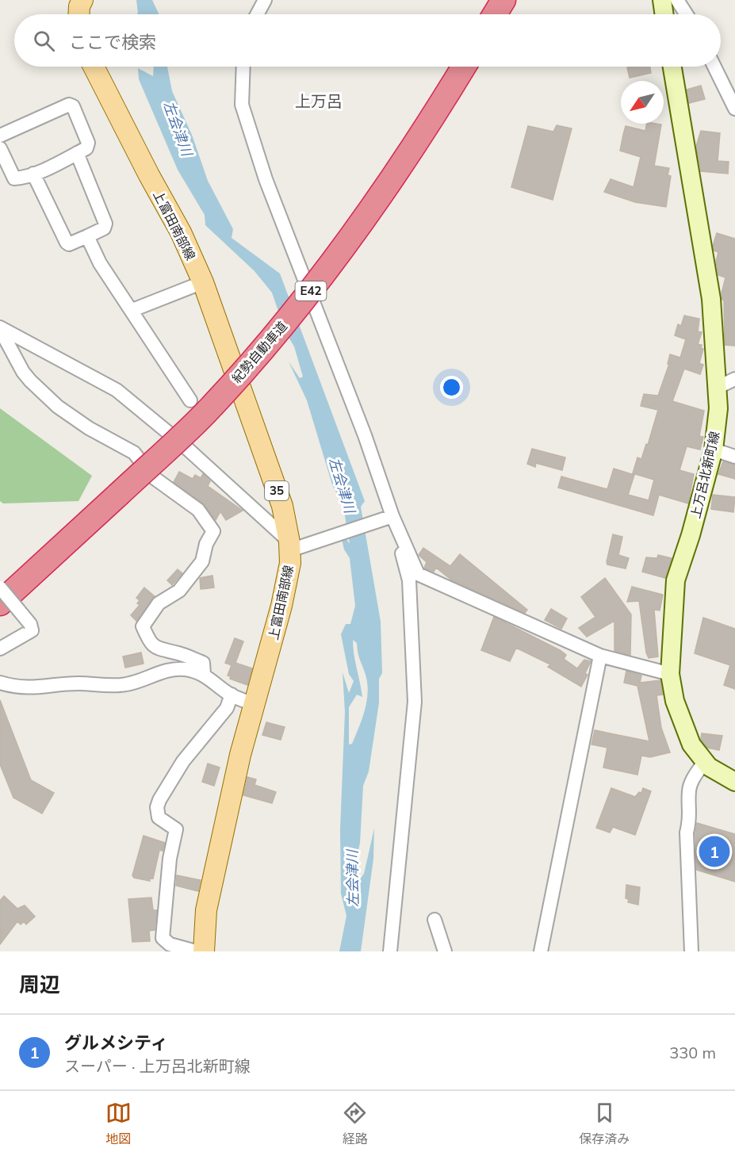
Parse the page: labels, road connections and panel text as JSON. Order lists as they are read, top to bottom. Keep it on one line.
{"streets":{"highway":["E42","紀勢自動車道"],"main road":["上富田南部線","上万呂北新町線","35"]},"districts":["上万呂"],"water":["左会津川"],"north":"bottom left","page":{"search":"ここで検索","pins":"1","heading":"周辺","list":[{"mark":"1","name":"グルメシティ","note":"スーパー · 上万呂北新町線","value":"330 m"}],"nav":["地図","経路","保存済み"]}}
